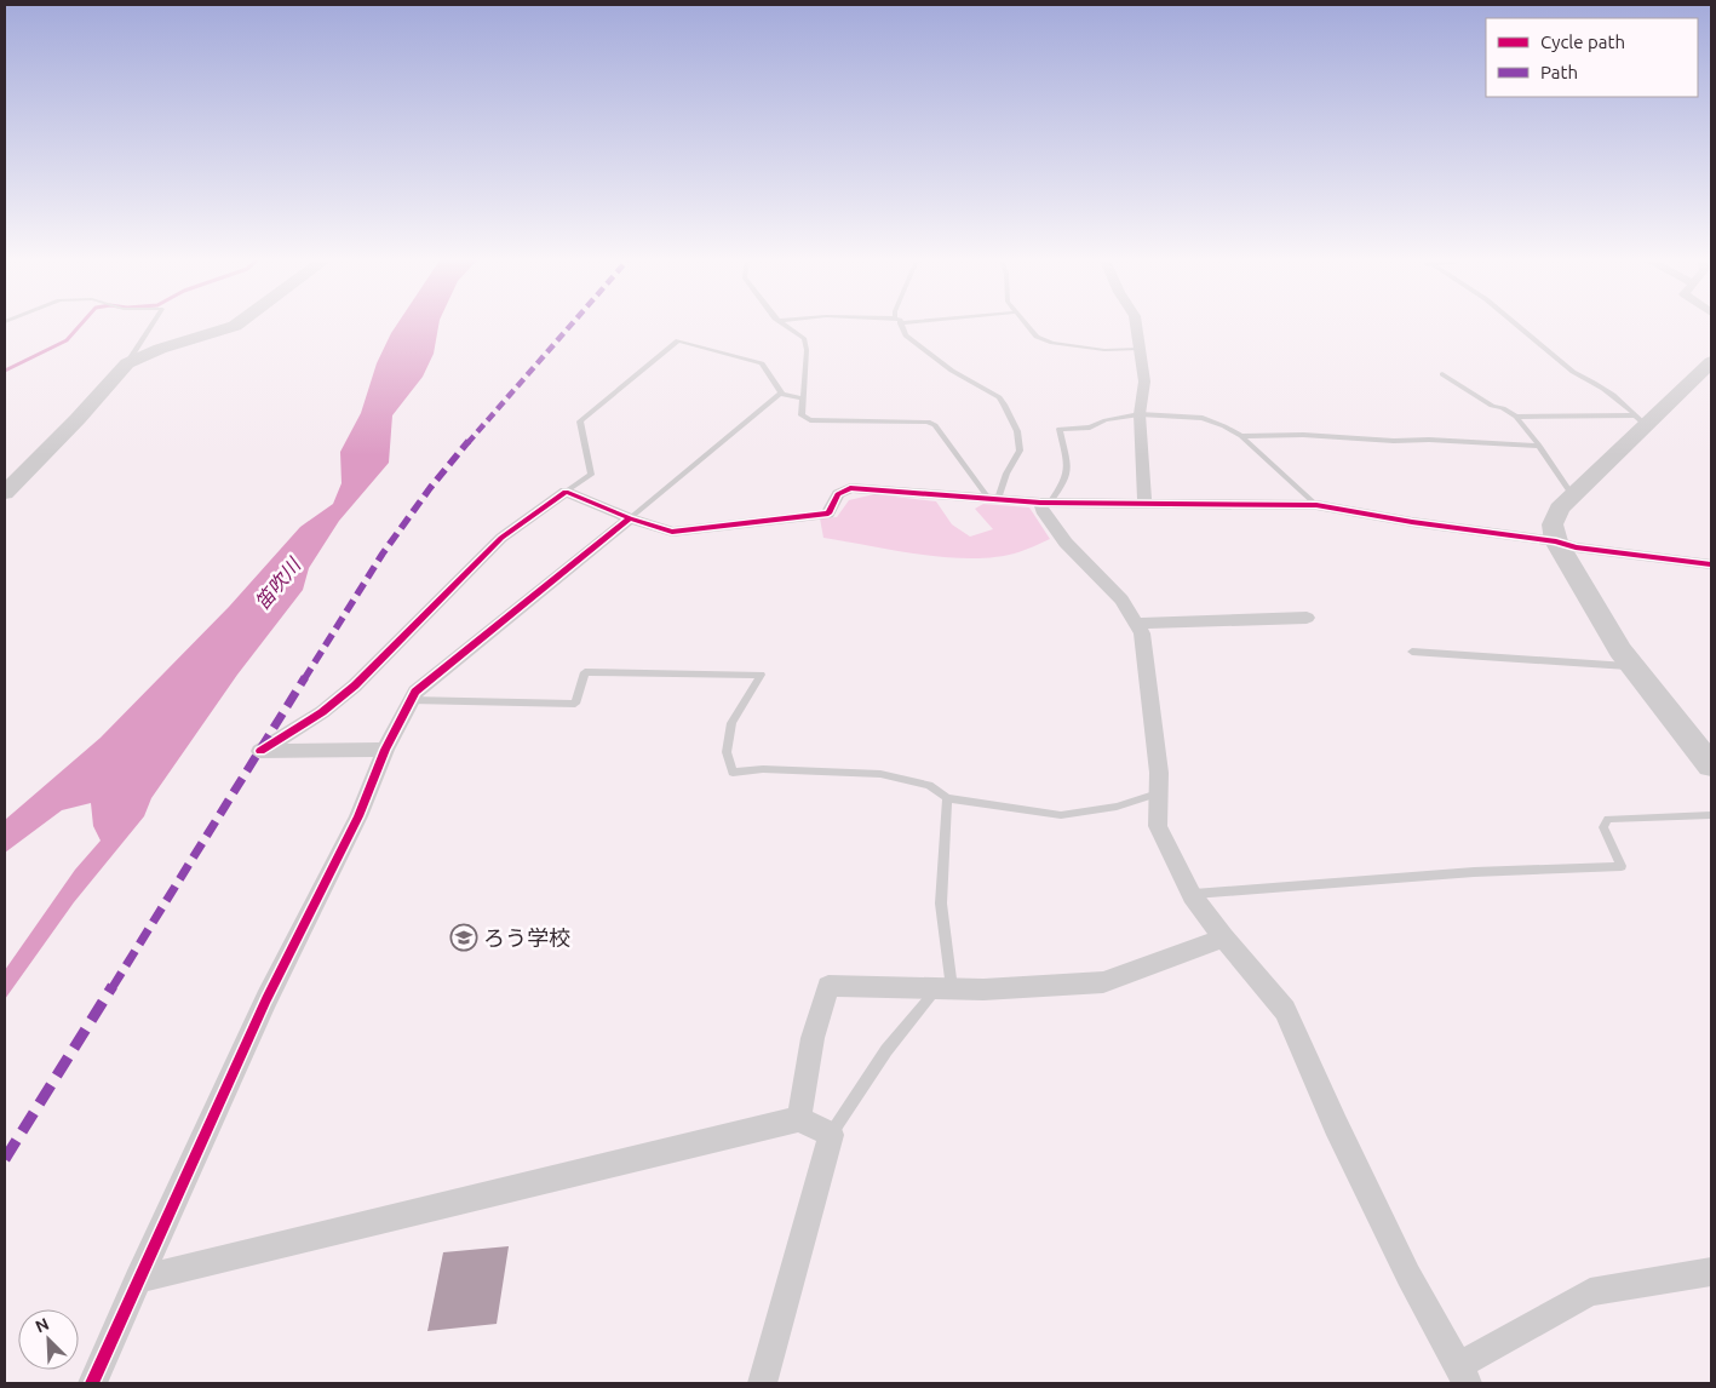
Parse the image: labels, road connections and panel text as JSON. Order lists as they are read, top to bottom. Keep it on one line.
{"water":["笛吹川"],"places":{"school or university":["ろう学校"]},"legend":["Cycle path","Path"],"north":"top left"}
